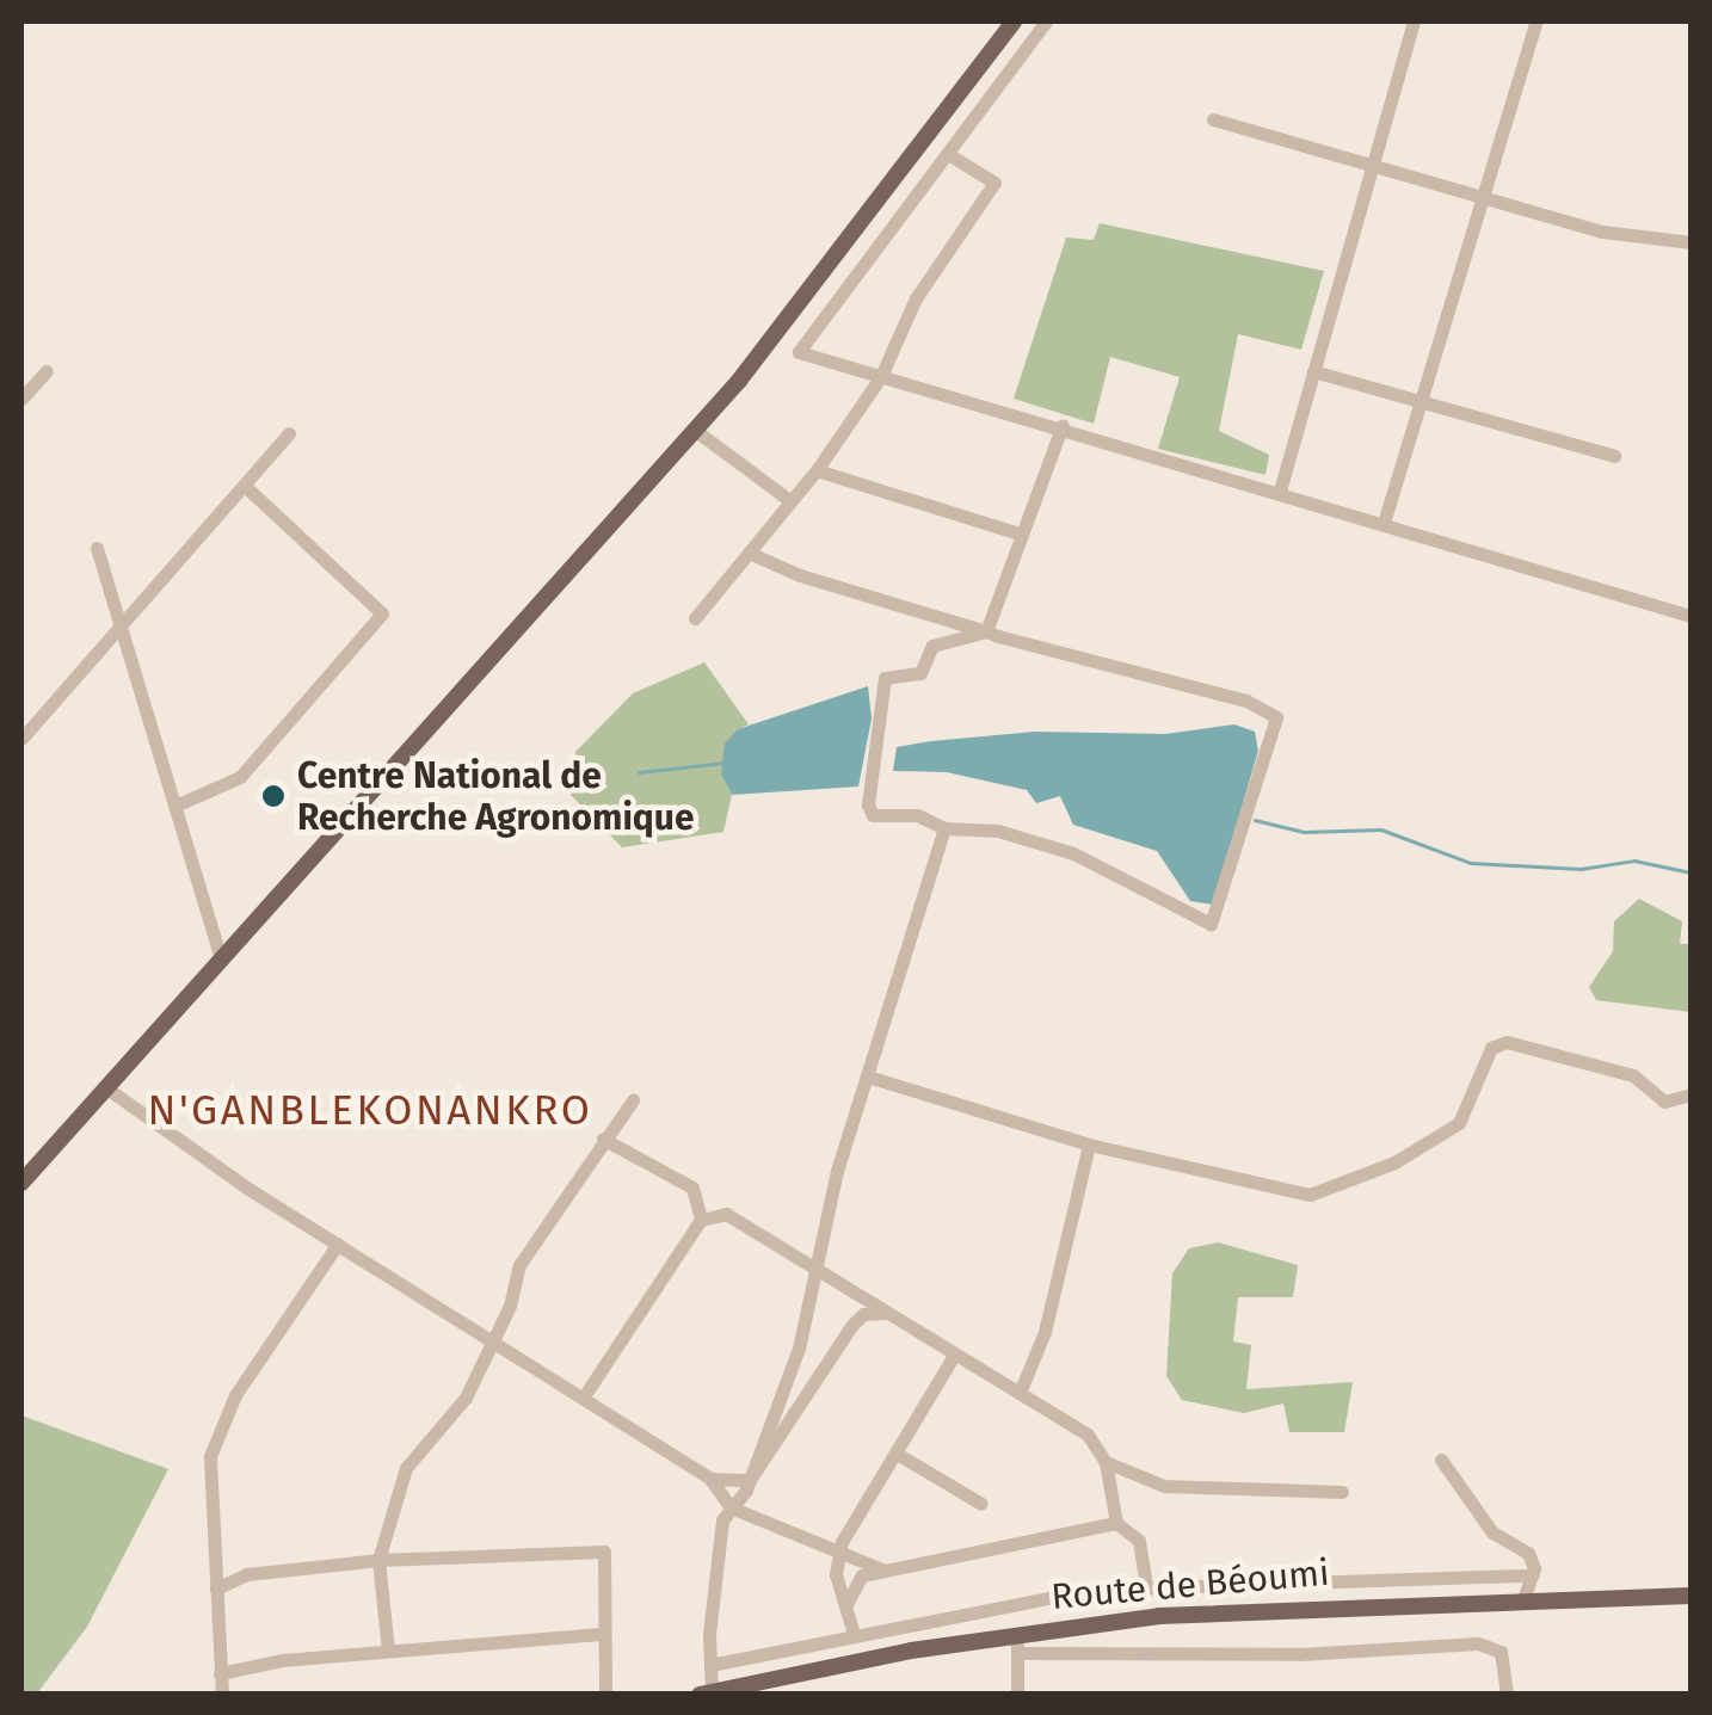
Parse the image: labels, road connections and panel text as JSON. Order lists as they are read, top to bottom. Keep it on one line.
{"streets":{"main road":["Route de Béoumi"]},"districts":["N'GANBLEKONANKRO"],"places":["Centre National de Recherche Agronomique"]}
